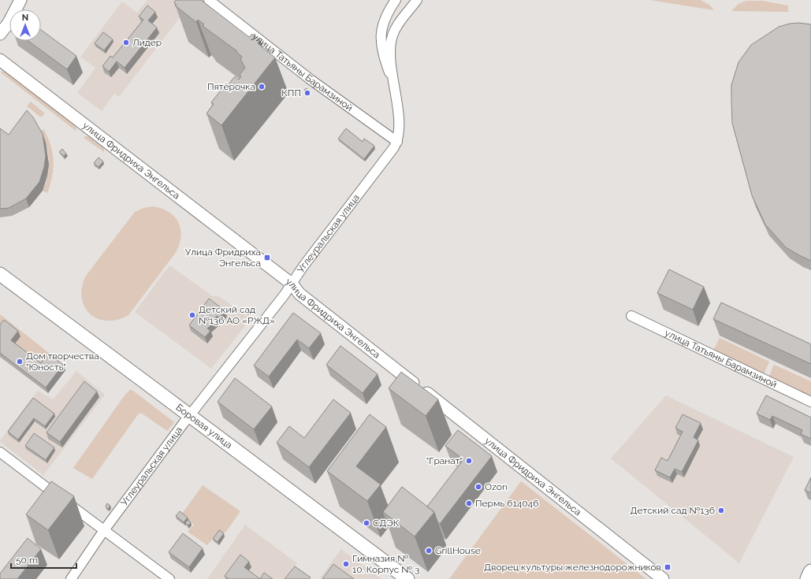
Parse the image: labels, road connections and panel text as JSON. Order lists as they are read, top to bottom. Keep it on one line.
{"streets":{"main road":["Боровая улица"],"street":["улица Татьяны Барамзиной","улица Фридриха Энгельса","Углеуральская улица"]},"crossings":[["улица Татьяны Барамзиной","Углеуральская улица"],["улица Фридриха Энгельса","Углеуральская улица"],["Углеуральская улица","Боровая улица"]],"places":{"other":["Лидер","Пятёрочка","КПП","Детский сад №136 АО «РЖД»","Дом творчества \"Юность\"","\"Гранат\"","Ozon","Пермь 614046","Детский сад №136","СДЭК","GrillHouse","Гимназия № 10. Корпус № 3"],"transit":["Улица Фридриха Энгельса","Дворец культуры железнодорожников"]},"scale_bar":"50 m","north":"top"}
